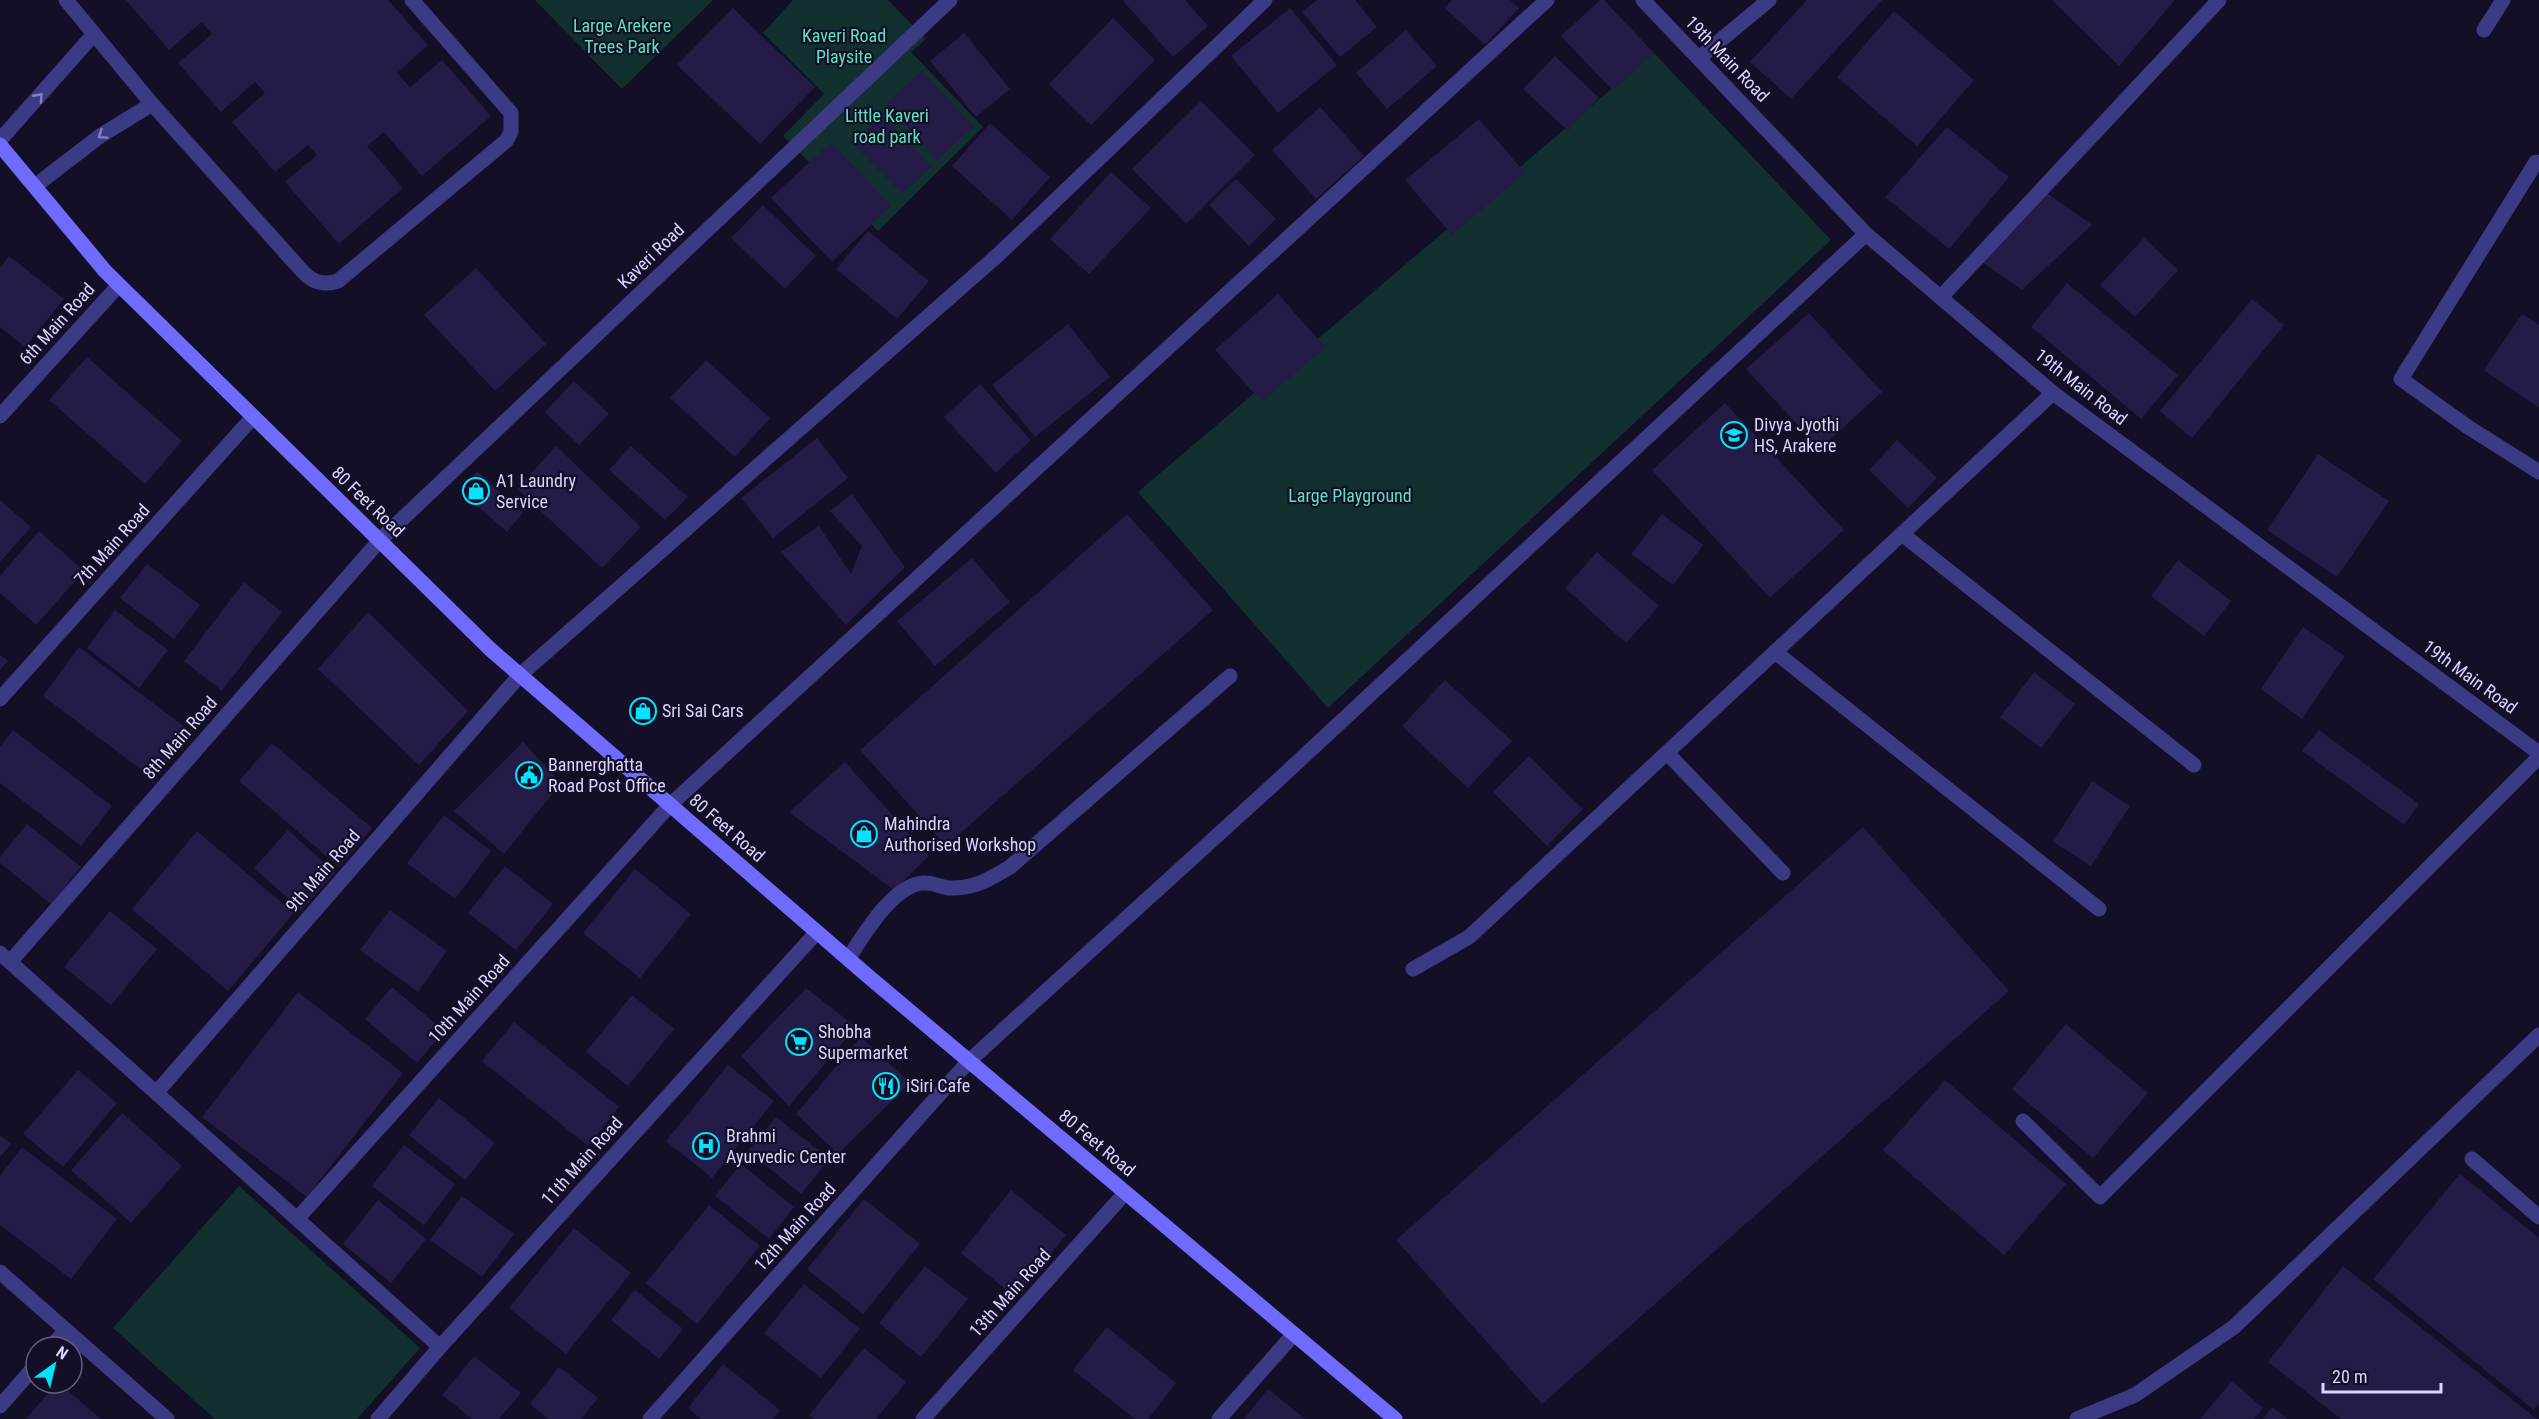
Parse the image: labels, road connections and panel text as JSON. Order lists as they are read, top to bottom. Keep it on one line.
{"streets":{"main road":["80 Feet Road"],"street":["19th Main Road","Kaveri Road","6th Main Road","7th Main Road","8th Main Road","9th Main Road","10th Main Road","11th Main Road","12th Main Road","13th Main Road"]},"crossings":[["19th Main Road","12th Main Road"],["Kaveri Road","80 Feet Road"],["Kaveri Road","8th Main Road"],["6th Main Road","80 Feet Road"],["80 Feet Road","7th Main Road"],["80 Feet Road","8th Main Road"],["80 Feet Road","9th Main Road"],["80 Feet Road","10th Main Road"],["80 Feet Road","11th Main Road"],["80 Feet Road","12th Main Road"],["80 Feet Road","13th Main Road"]],"parks":["Large Arekere Trees Park","Kaveri Road Playsite","Little Kaveri road park","Large Playground"],"places":{"school or university":["Divya Jyothi HS, Arakere"],"shop":["A1 Laundry Service","Sri Sai Cars","Mahindra Authorised Workshop"],"public building":["Bannerghatta Road Post Office"],"supermarket":["Shobha Supermarket"],"restaurant":["iSiri Cafe"],"hospital":["Brahmi Ayurvedic Center"]},"scale_bar":"20 m","north":"top right"}
